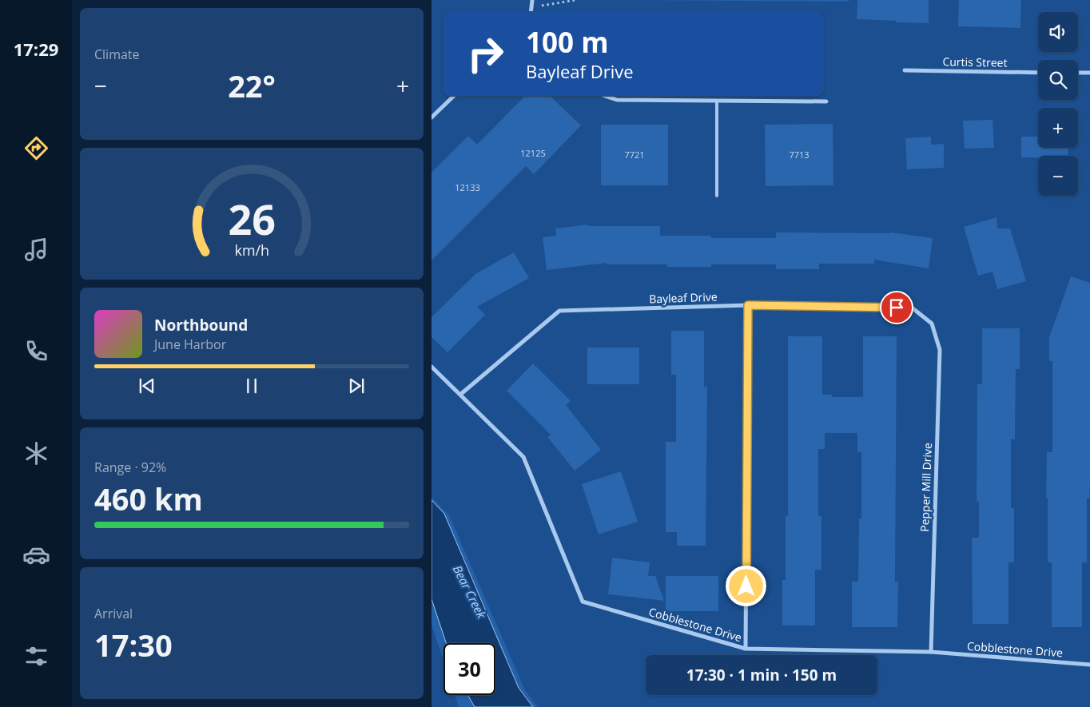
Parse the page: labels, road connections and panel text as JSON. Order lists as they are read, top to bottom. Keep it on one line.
{"streets":{"street":["Curtis Street","Bayleaf Drive","Pepper Mill Drive","Cobblestone Drive"]},"crossings":[["Bayleaf Drive","Pepper Mill Drive"],["Bayleaf Drive","Cobblestone Drive"],["Pepper Mill Drive","Cobblestone Drive"]],"water":["Bear Creek"],"house_numbers":["12125","7721","7713","12133"],"page":{"tabs":"17:29","tile":["Climate",["Range · 92%","460 km"],["Arrival","17:30"]],"map_buttons":["+","−"],"turn":["100 m","Bayleaf Drive"],"heat":["−","22°","+"],"song":["Northbound","June Harbor"],"limit":"30","trip":"17:30 · 1 min · 150 m","gauge":["26","km/h"]}}
